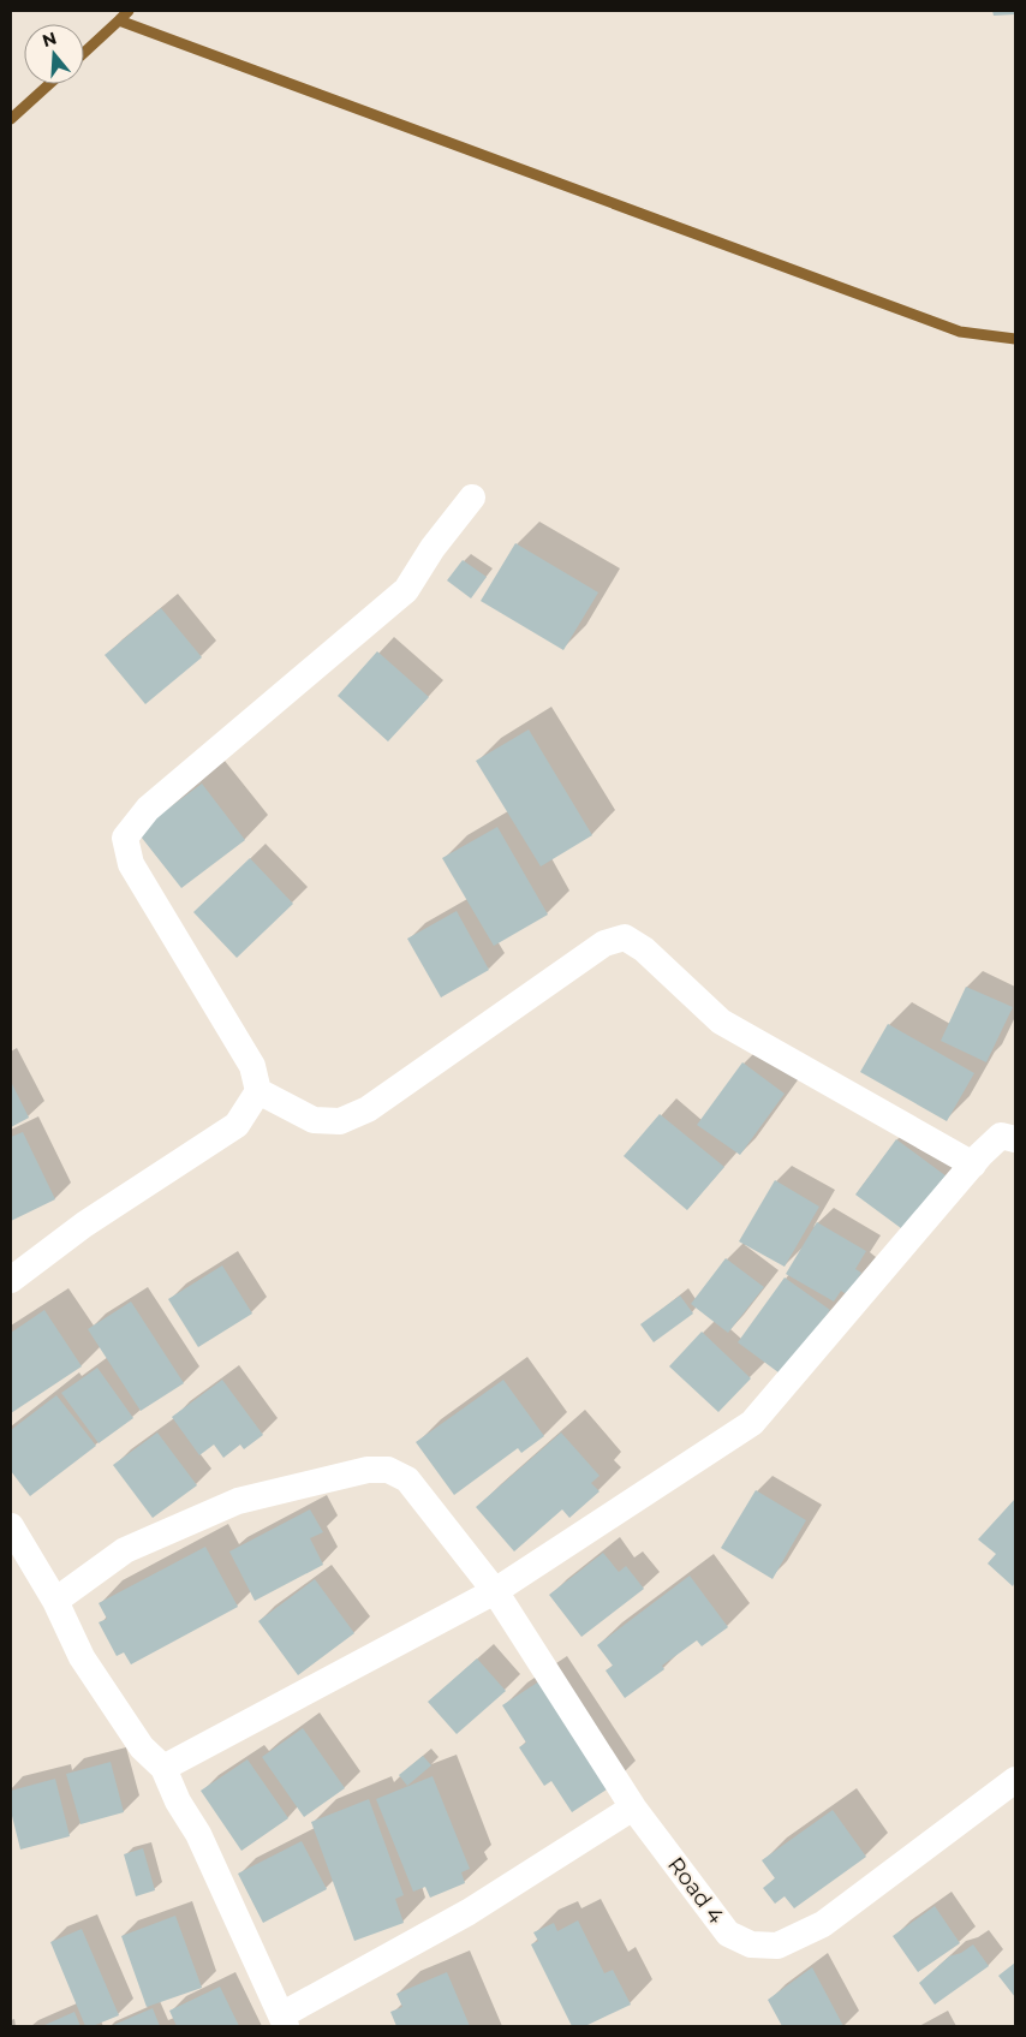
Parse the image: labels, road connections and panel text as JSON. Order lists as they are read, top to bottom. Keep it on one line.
{"streets":{"street":["Road 4"]},"north":"top"}
